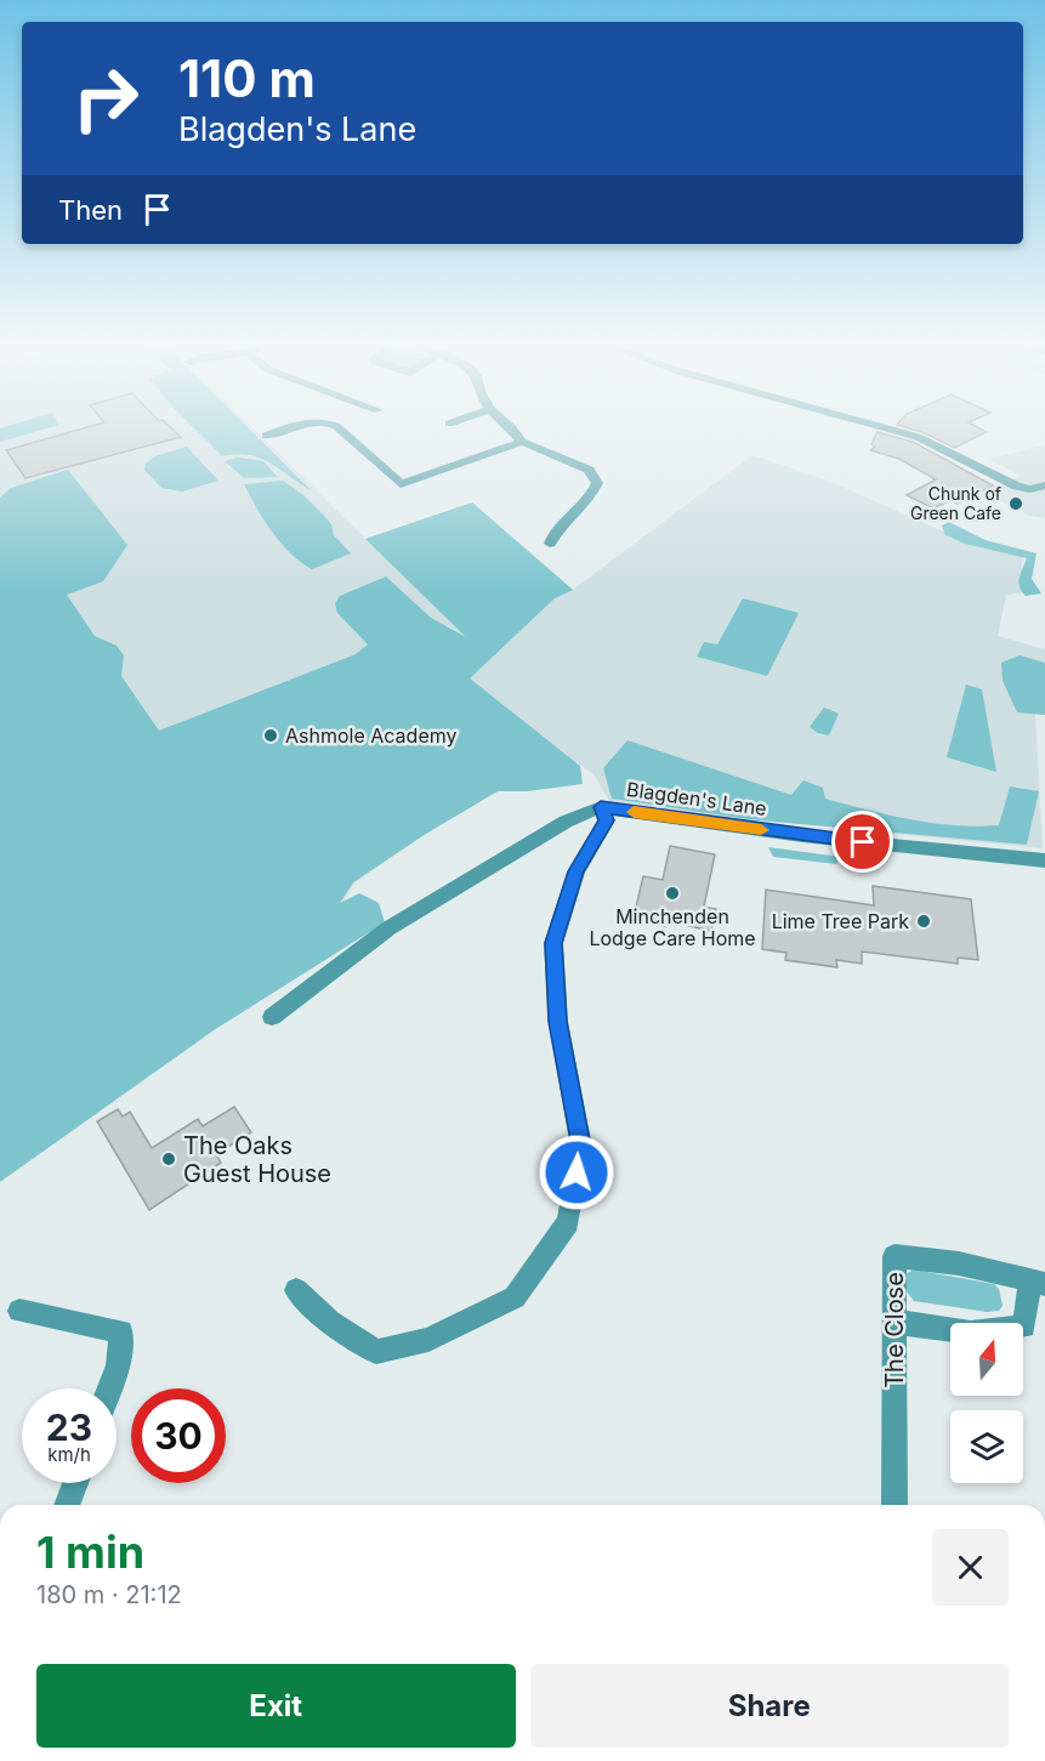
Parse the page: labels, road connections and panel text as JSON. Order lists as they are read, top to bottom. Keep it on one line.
{"streets":{"street":["Blagden's Lane","The Close"]},"places":["Chunk of Green Cafe","Ashmole Academy","Minchenden Lodge Care Home","Lime Tree Park","The Oaks Guest House"],"north":"top","page":{"turn":["110 m","Blagden's Lane"],"then":"Then","speed":"23 km/h","limit":"30","heading":["1 min","180 m · 21:12"],"buttons":["Exit","Share"]}}
